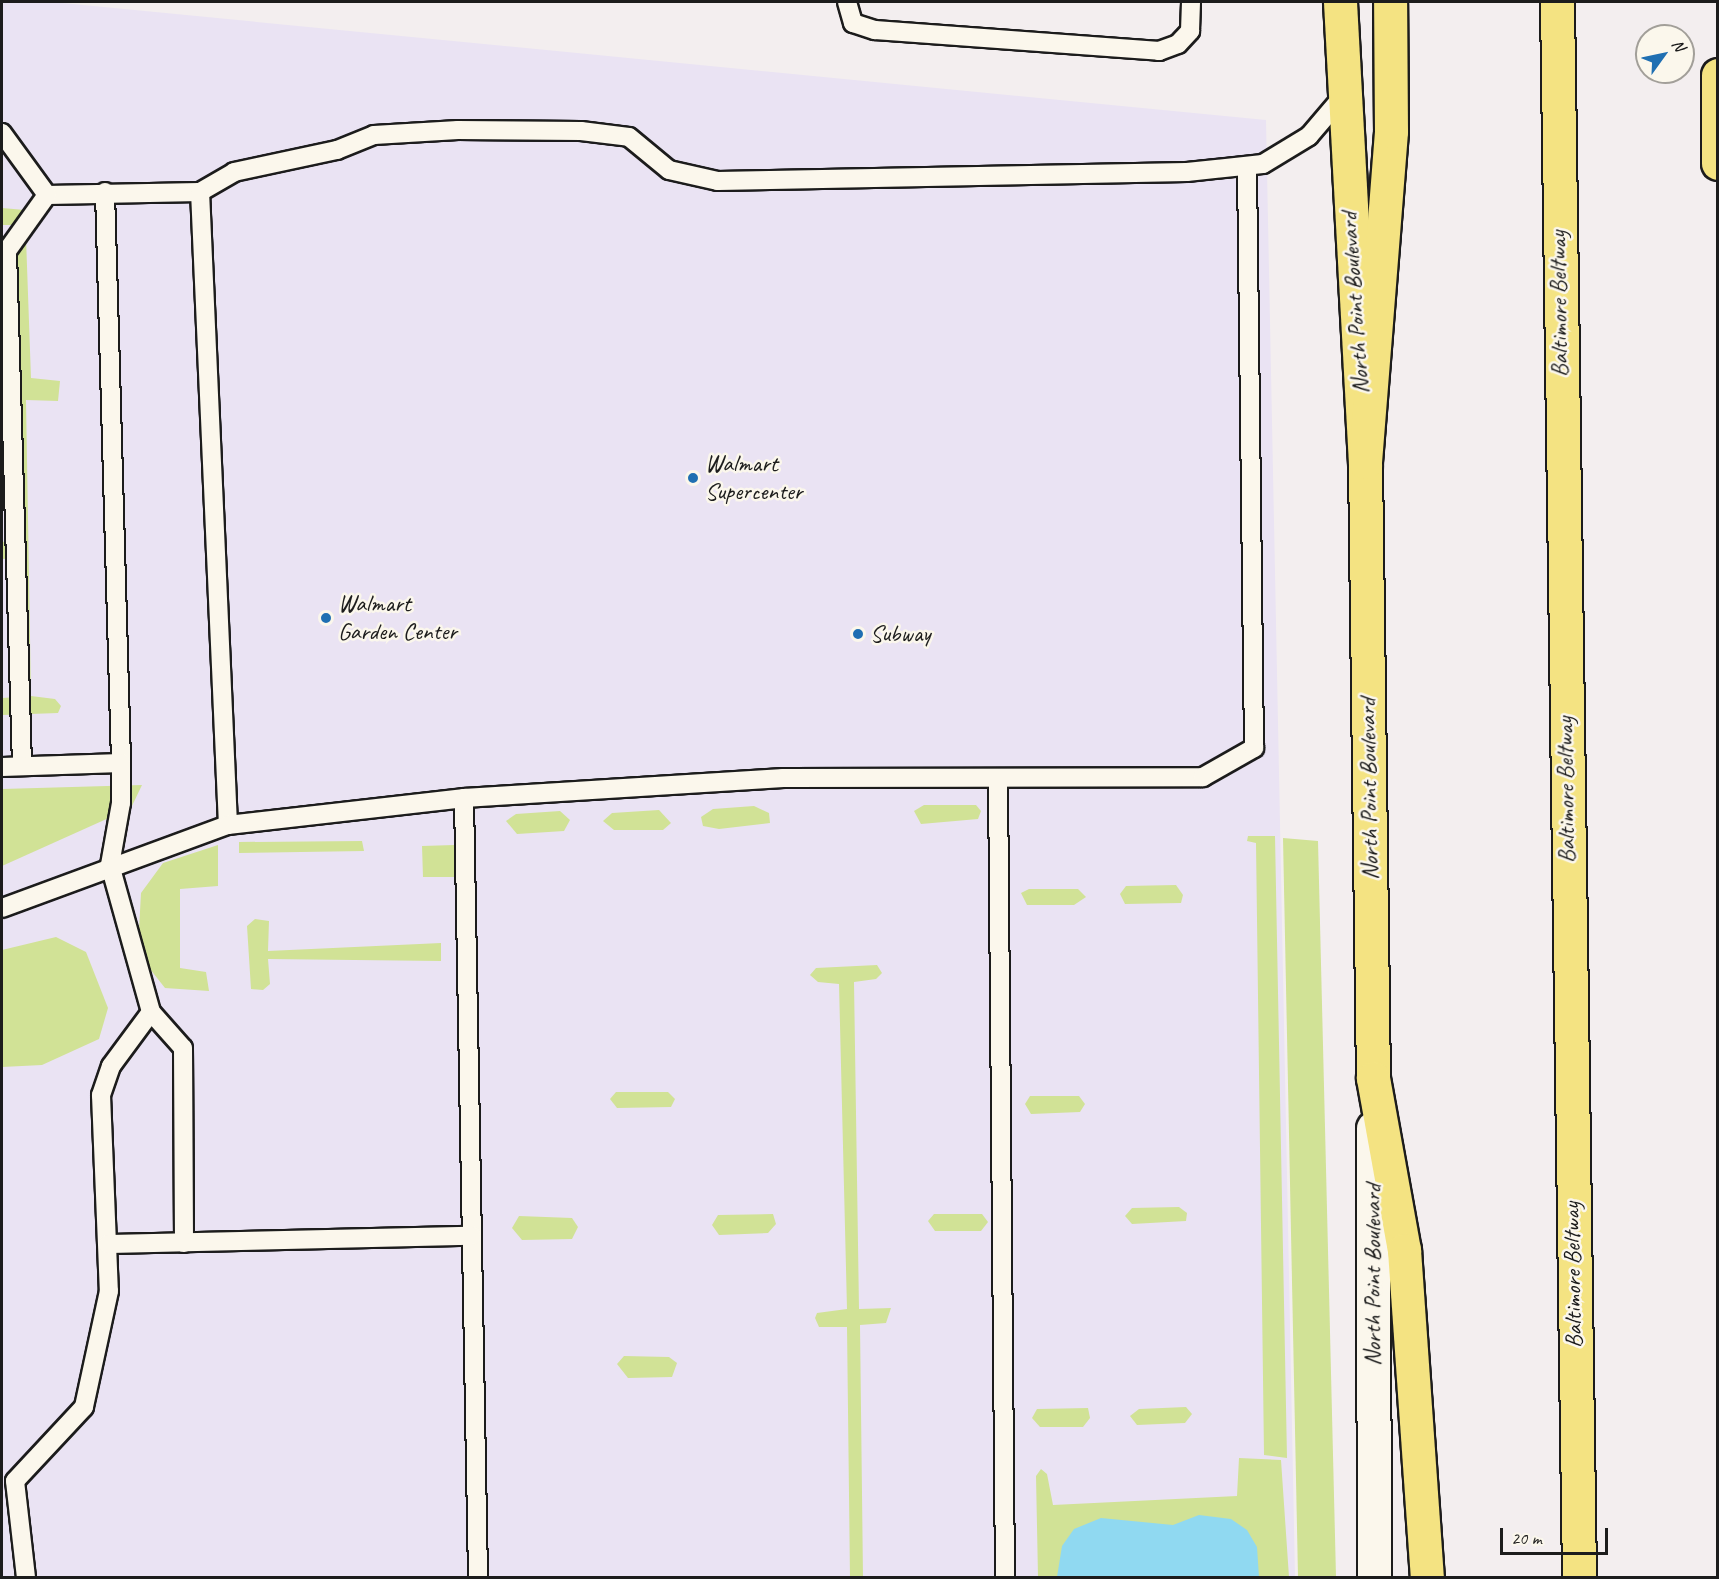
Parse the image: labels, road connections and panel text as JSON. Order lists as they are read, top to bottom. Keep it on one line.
{"streets":{"main road":["North Point Boulevard","Baltimore Beltway"]},"places":["Walmart Supercenter","Walmart Garden Center","Subway"],"scale_bar":"20 m","north":"top right"}
